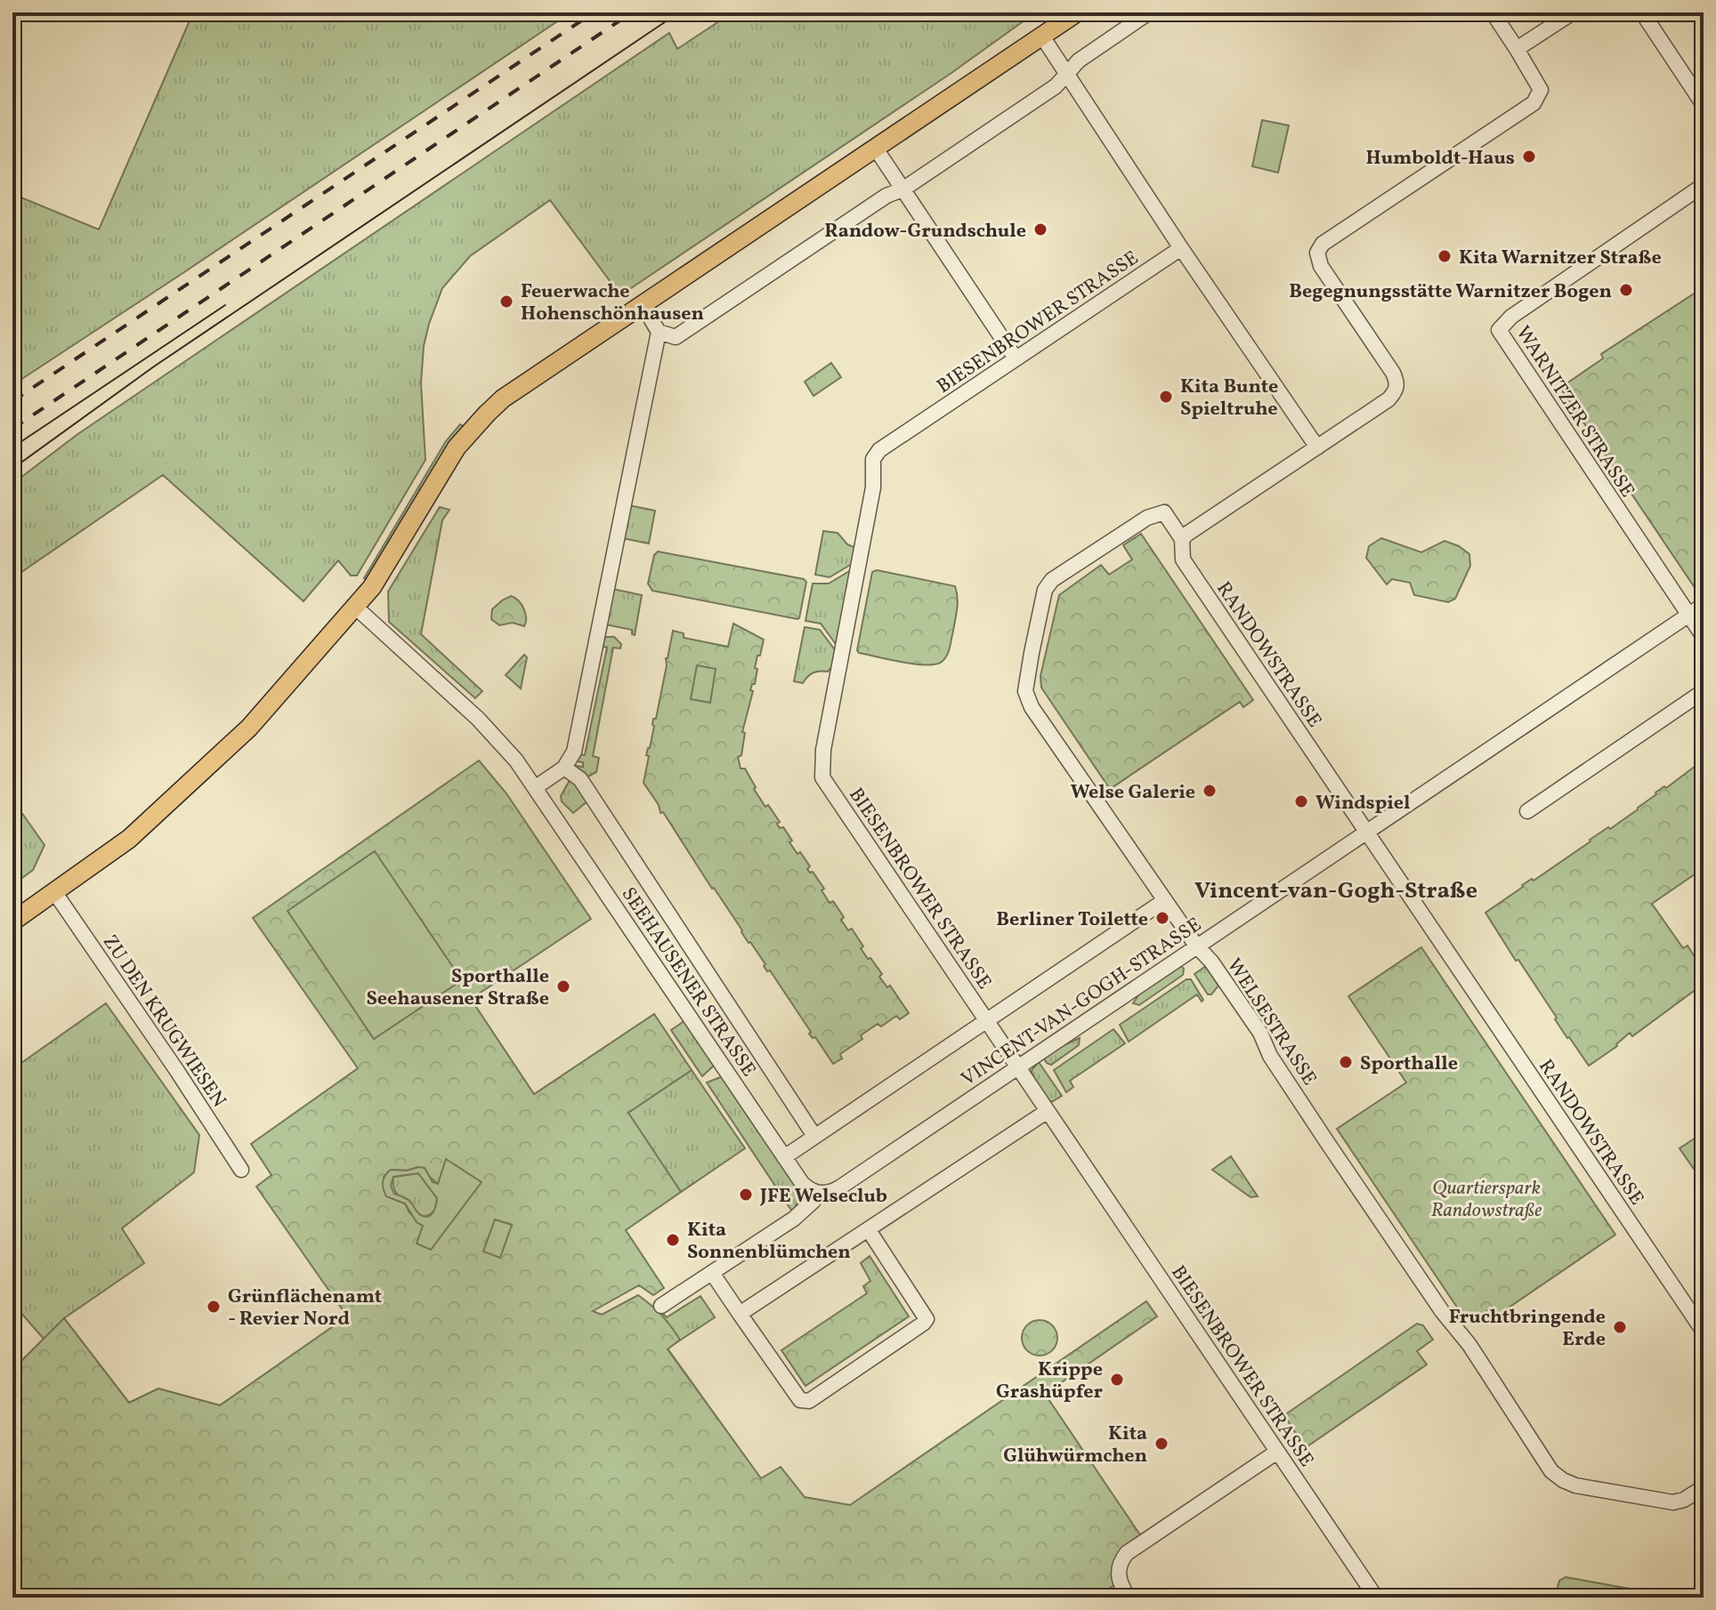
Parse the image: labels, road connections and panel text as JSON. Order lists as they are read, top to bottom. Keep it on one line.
{"streets":{"street":["BIESENBROWER STRASSE","WARNITZER STRASSE","RANDOWSTRASSE","SEEHAUSENER STRASSE","VINCENT-VAN-GOGH-STRASSE","ZU DEN KRUGWIESEN","WELSESTRASSE"]},"crossings":[["BIESENBROWER STRASSE","VINCENT-VAN-GOGH-STRASSE"],["WARNITZER STRASSE","VINCENT-VAN-GOGH-STRASSE"],["RANDOWSTRASSE","VINCENT-VAN-GOGH-STRASSE"],["RANDOWSTRASSE","WELSESTRASSE"],["SEEHAUSENER STRASSE","VINCENT-VAN-GOGH-STRASSE"],["VINCENT-VAN-GOGH-STRASSE","WELSESTRASSE"]],"districts":["Vincent-van-Gogh-Straße"],"parks":["Quartierspark Randowstraße"],"places":["Humboldt-Haus","Randow-Grundschule","Kita Warnitzer Straße","Begegnungsstätte Warnitzer Bogen","Feuerwache Hohenschönhausen","Kita Bunte Spieltruhe","Welse Galerie","Windspiel","Berliner Toilette","Sporthalle Seehausener Straße","Sporthalle","JFE Welseclub","Kita Sonnenblümchen","Grünflächenamt - Revier Nord","Fruchtbringende Erde","Krippe Grashüpfer","Kita Glühwürmchen"]}
